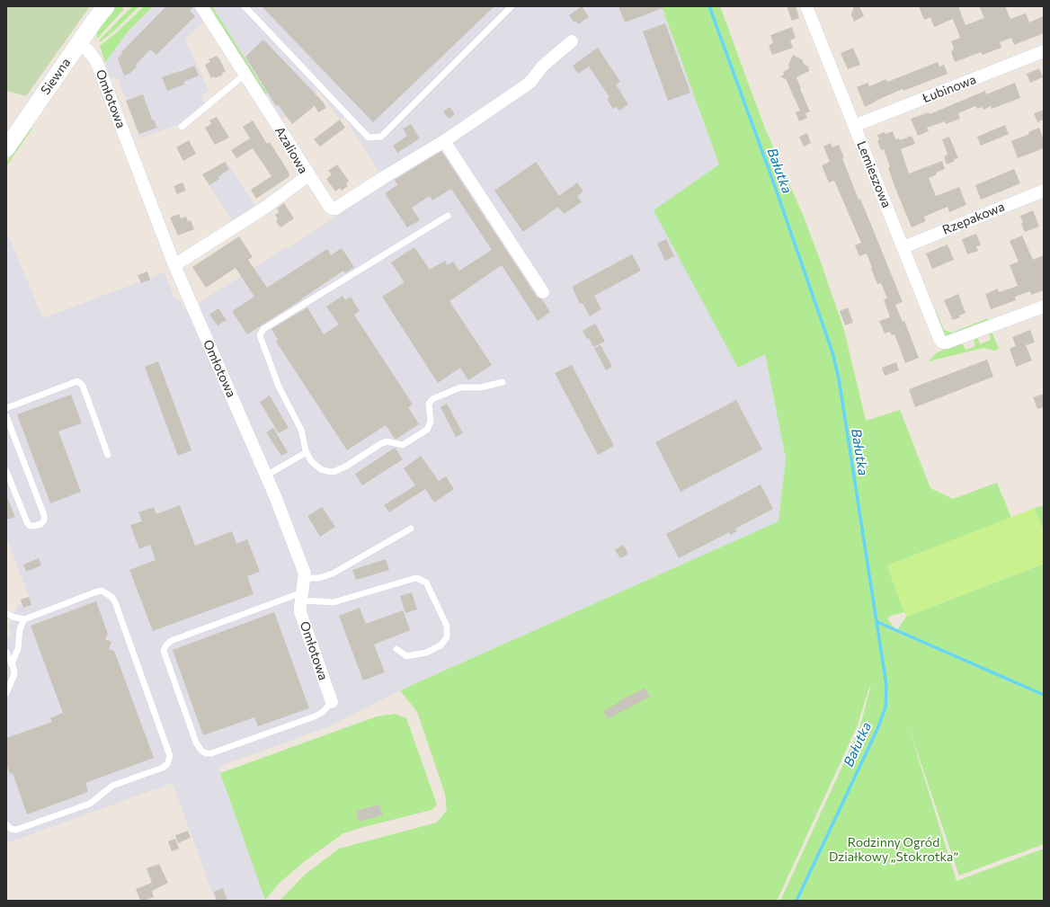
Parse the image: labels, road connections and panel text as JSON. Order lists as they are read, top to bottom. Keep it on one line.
{"streets":{"street":["Siewna","Łubinowa","Omłotowa","Azaliowa","Lemieszowa","Rzepakowa"]},"crossings":[["Siewna","Omłotowa"],["Łubinowa","Lemieszowa"],["Omłotowa","Azaliowa"],["Lemieszowa","Rzepakowa"]],"water":["Bałutka"],"parks":["Rodzinny Ogród Działkowy „Stokrotka”"]}
